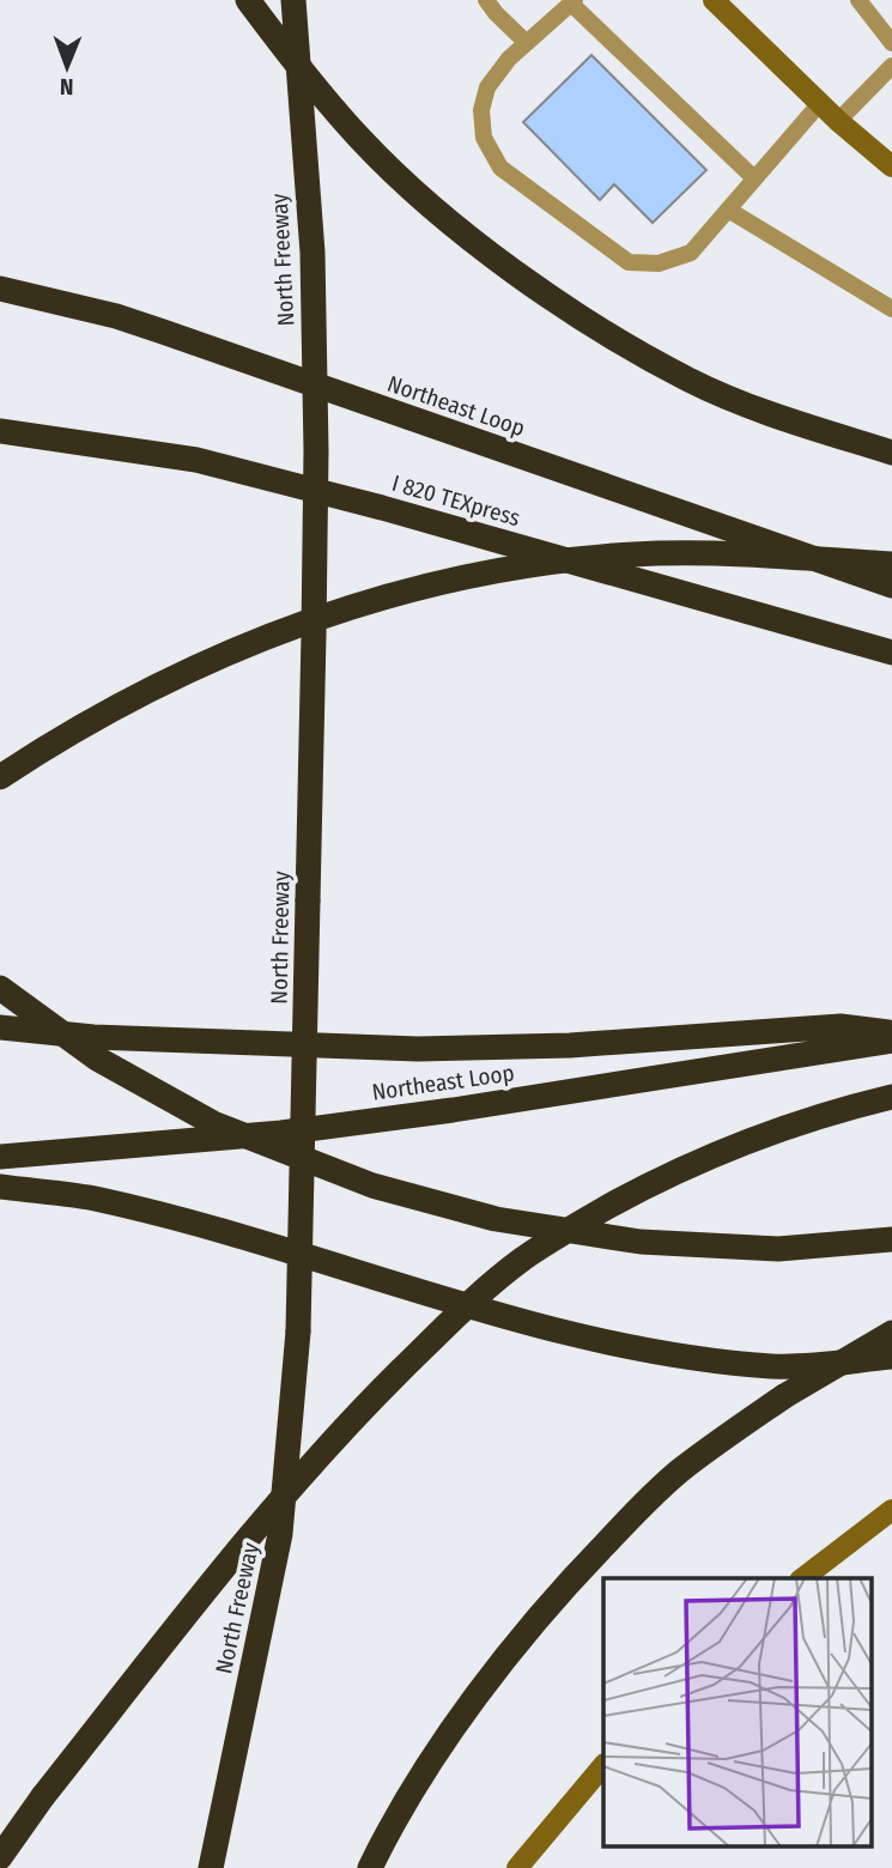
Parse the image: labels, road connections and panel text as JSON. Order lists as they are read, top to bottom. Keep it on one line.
{"streets":{"highway":["North Freeway","Northeast Loop","I 820 TEXpress"]},"north":"bottom"}
